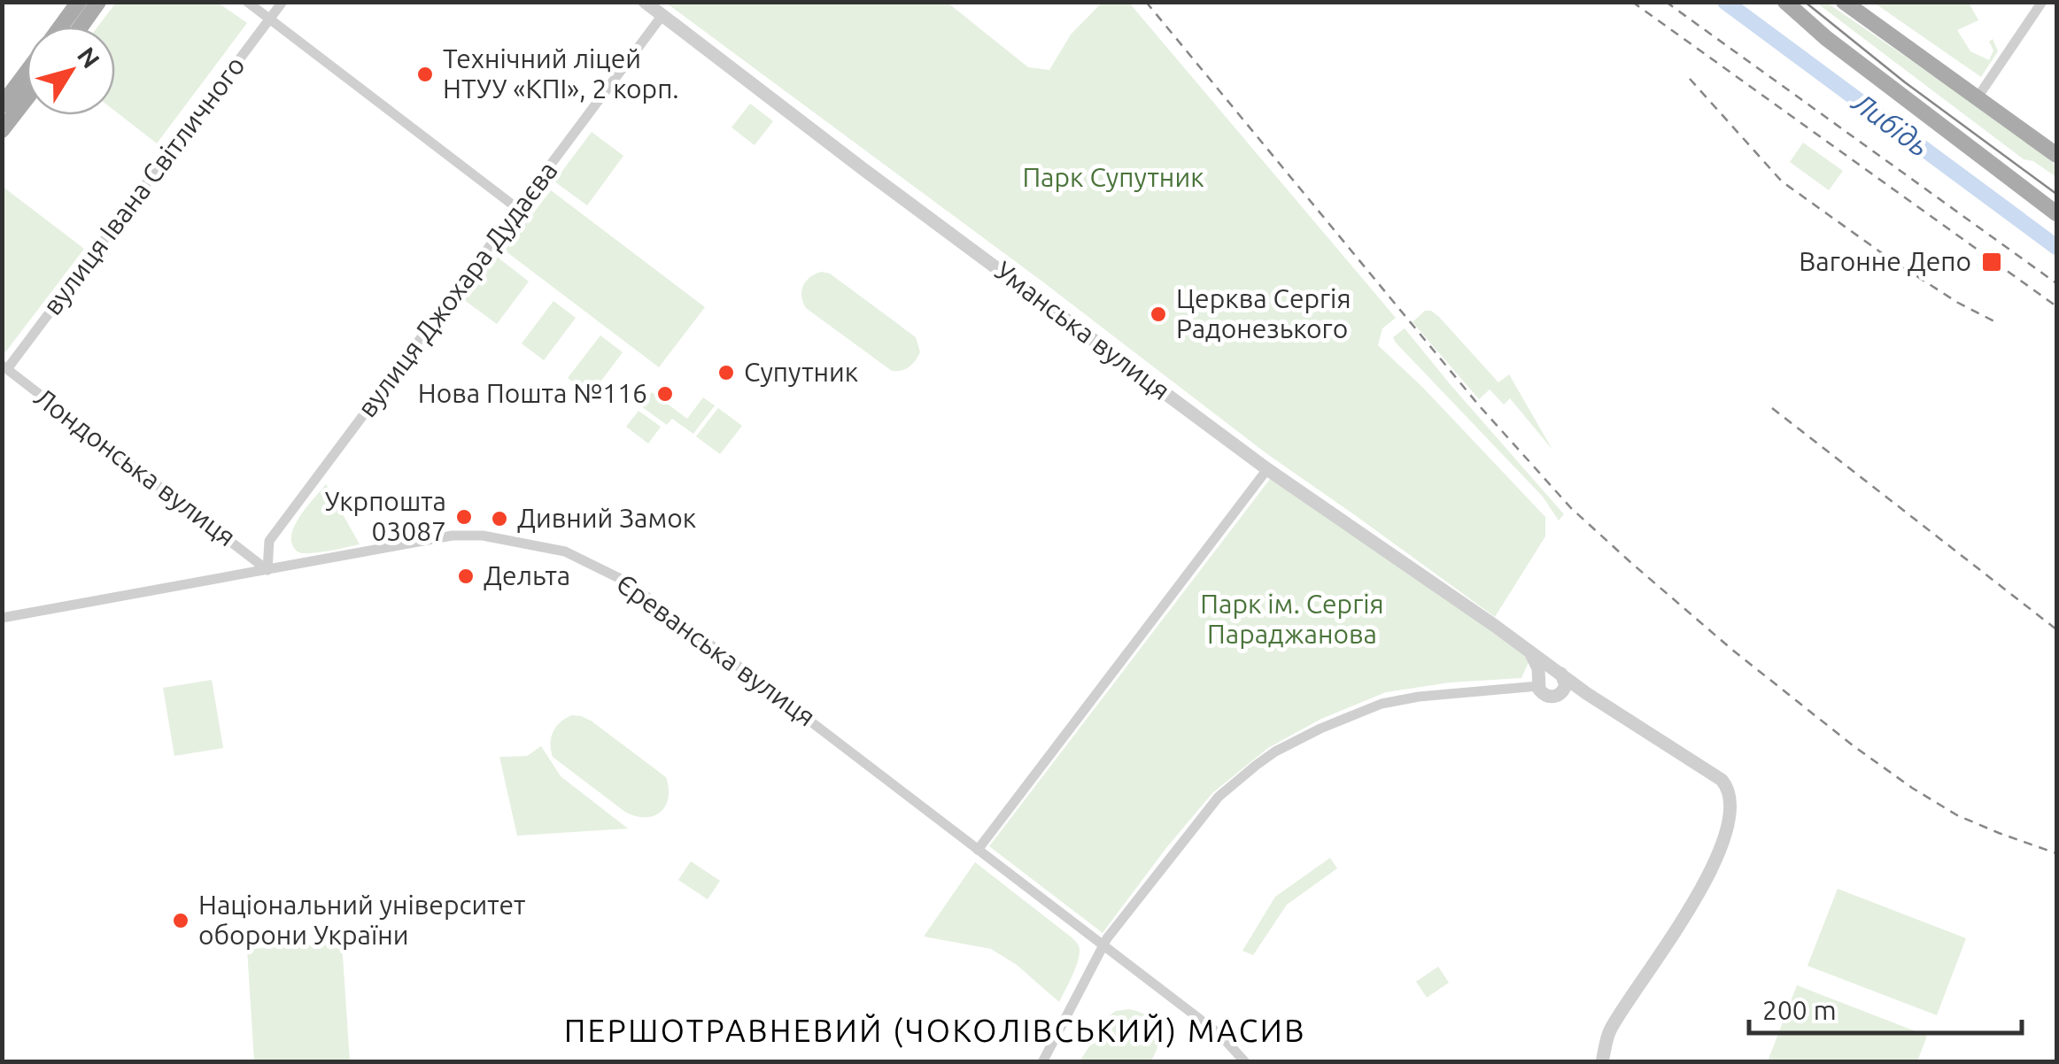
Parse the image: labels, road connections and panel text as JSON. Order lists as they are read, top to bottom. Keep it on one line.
{"streets":{"street":["вулиця Івана Світличного","вулиця Джохара Дудаєва","Уманська вулиця","Лондонська вулиця","Єреванська вулиця"]},"crossings":[["вулиця Івана Світличного","Лондонська вулиця"],["вулиця Джохара Дудаєва","Уманська вулиця"],["вулиця Джохара Дудаєва","Лондонська вулиця"],["вулиця Джохара Дудаєва","Єреванська вулиця"],["Лондонська вулиця","Єреванська вулиця"]],"districts":["ПЕРШОТРАВНЕВИЙ (ЧОКОЛІВСЬКИЙ) МАСИВ"],"water":["Либідь"],"parks":["Парк Супутник","Парк ім. Сергія Параджанова"],"places":{"other":["Технічний ліцей НТУУ «КПІ», 2 корп.","Церква Сергія Радонезького","Супутник","Нова Пошта №116","Укрпошта 03087","Дивний Замок","Дельта","Національний університет оборони України"],"transit":["Вагонне Депо"]},"scale_bar":"200 m","north":"top right"}
